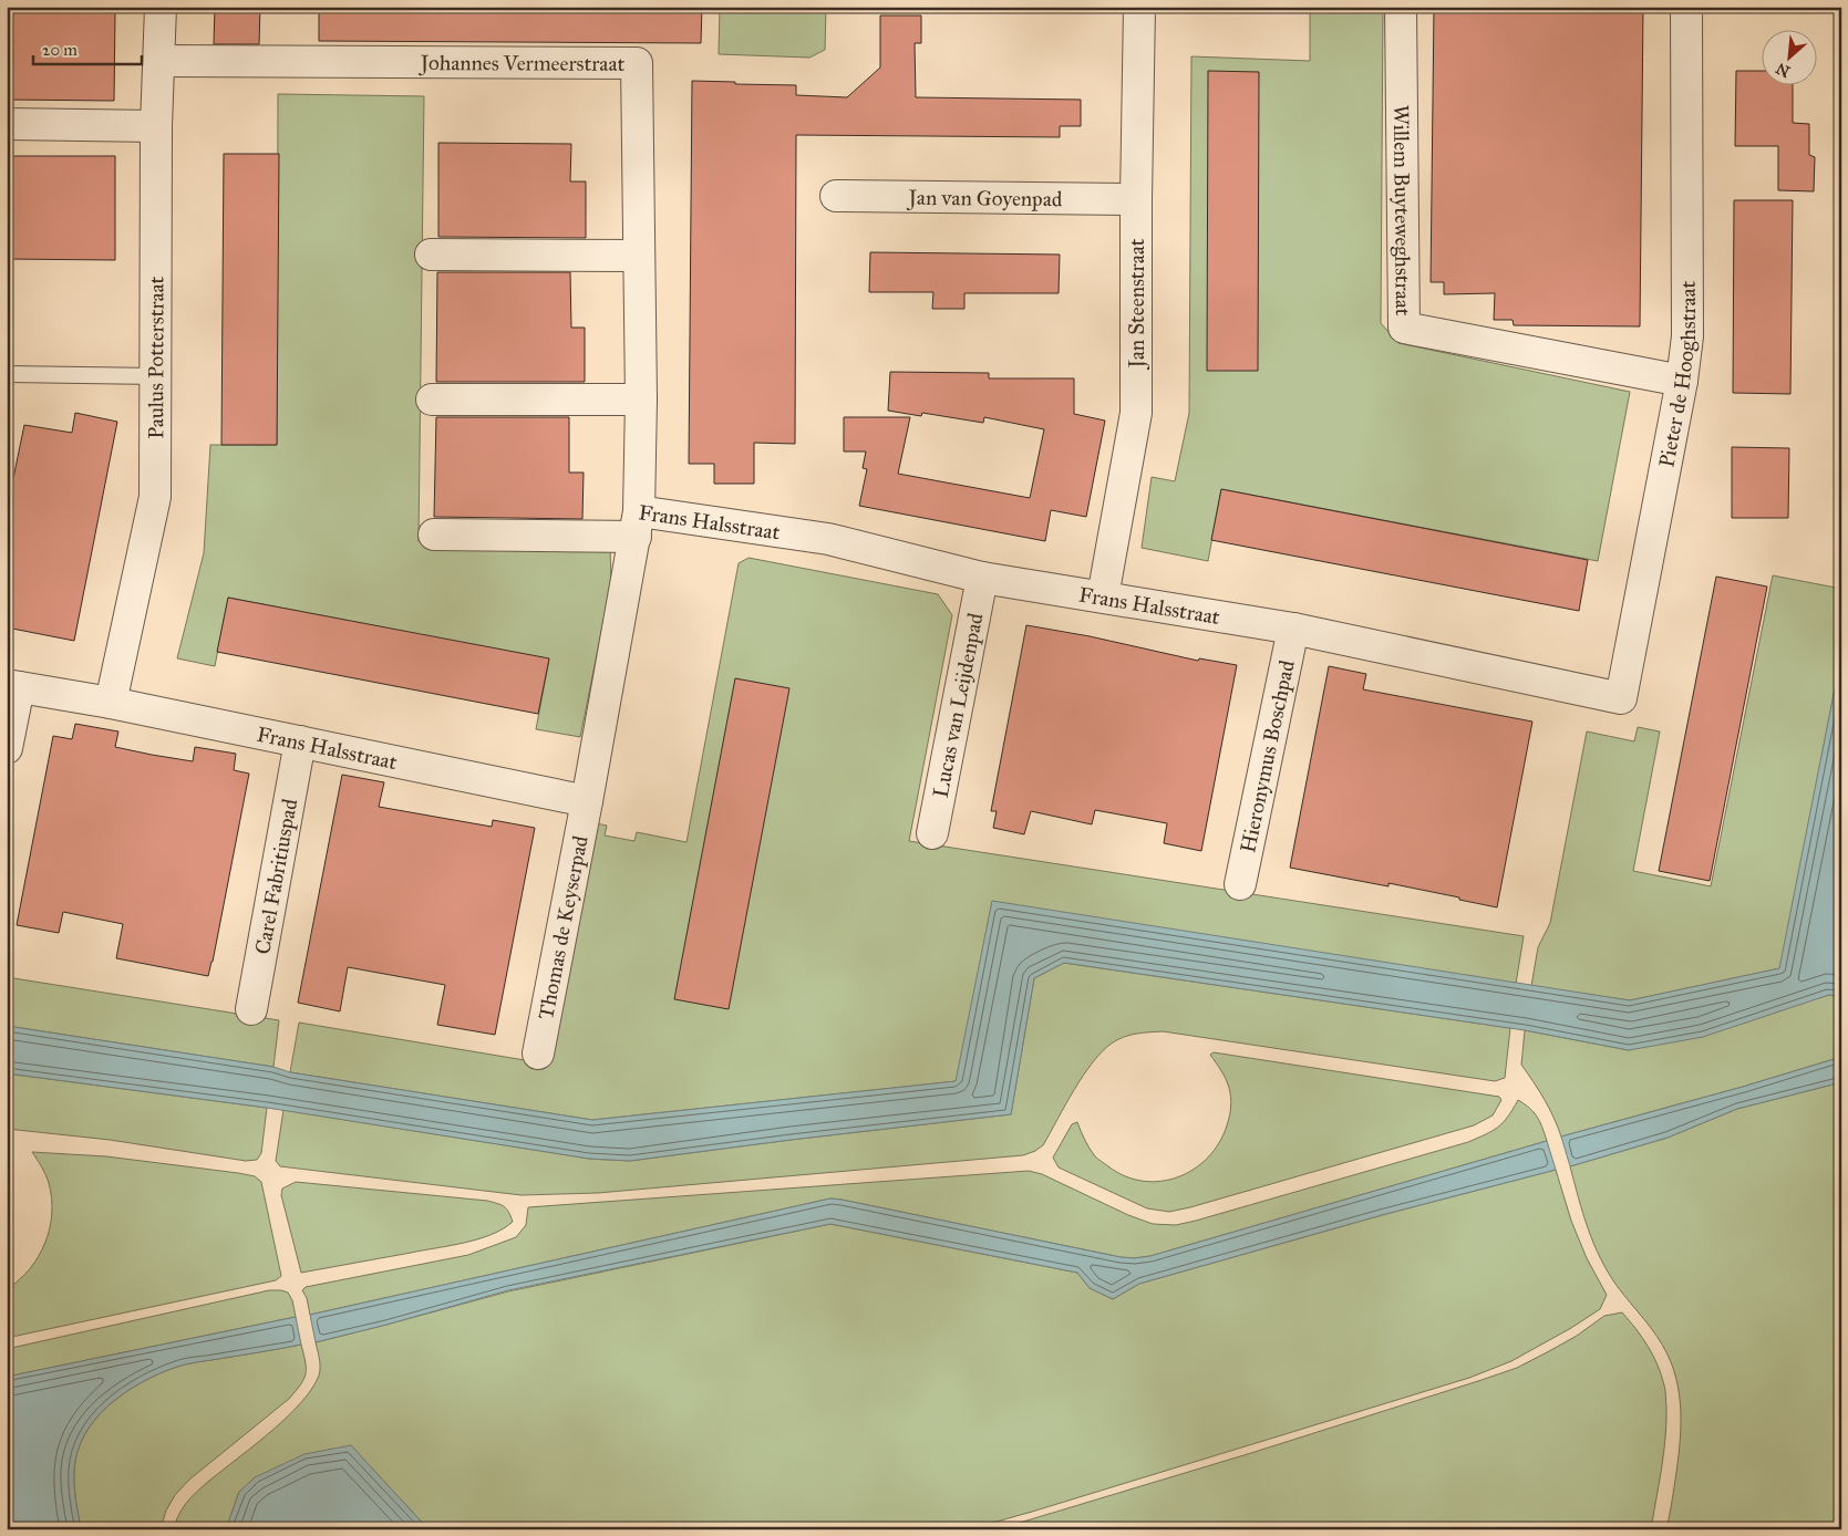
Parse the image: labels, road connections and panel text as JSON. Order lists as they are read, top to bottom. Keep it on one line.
{"streets":{"street":["Johannes Vermeerstraat","Jan van Goyenpad","Willem Buyteweghstraat","Jan Steenstraat","Paulus Potterstraat","Pieter de Hooghstraat","Frans Halsstraat","Lucas van Leijdenpad","Hieronymus Boschpad","Carel Fabritiuspad","Thomas de Keyserpad"]},"crossings":[["Johannes Vermeerstraat","Paulus Potterstraat"],["Johannes Vermeerstraat","Frans Halsstraat"],["Jan van Goyenpad","Jan Steenstraat"],["Willem Buyteweghstraat","Pieter de Hooghstraat"],["Jan Steenstraat","Frans Halsstraat"],["Paulus Potterstraat","Frans Halsstraat"],["Pieter de Hooghstraat","Frans Halsstraat"],["Frans Halsstraat","Lucas van Leijdenpad"],["Frans Halsstraat","Hieronymus Boschpad"],["Frans Halsstraat","Carel Fabritiuspad"],["Frans Halsstraat","Thomas de Keyserpad"]],"scale_bar":"20 m","north":"bottom left"}
